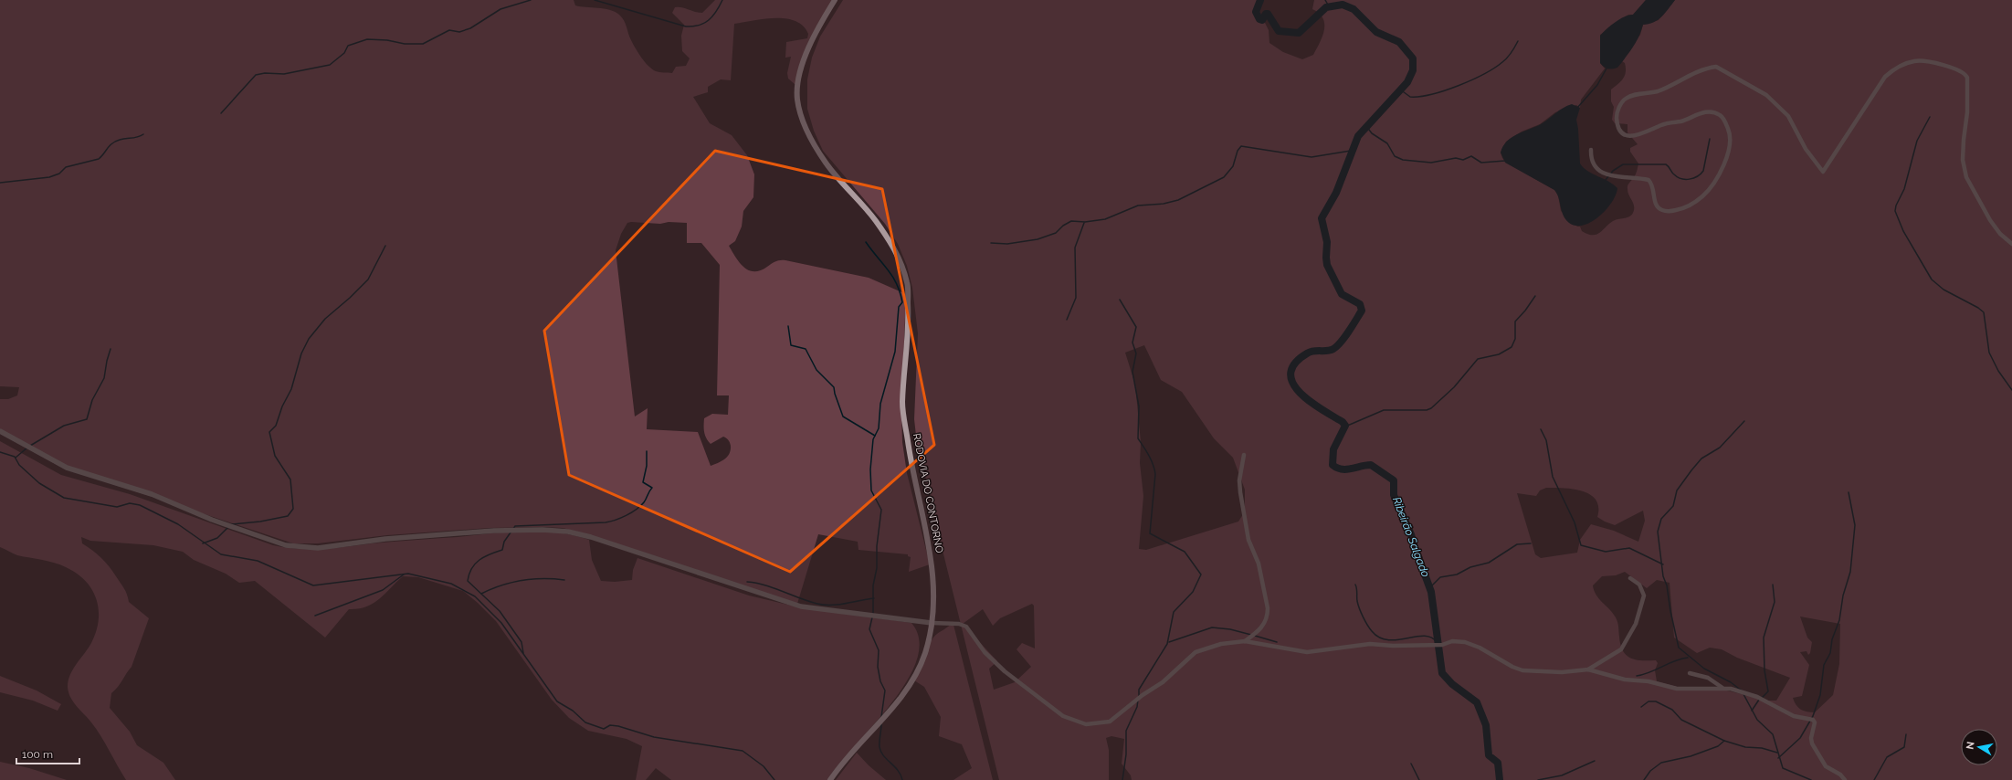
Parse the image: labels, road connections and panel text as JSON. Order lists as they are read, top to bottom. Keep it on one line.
{"streets":{"main road":["RODOVIA DO CONTORNO"]},"water":["Ribeirão Salgado"],"scale_bar":"100 m","north":"left"}
